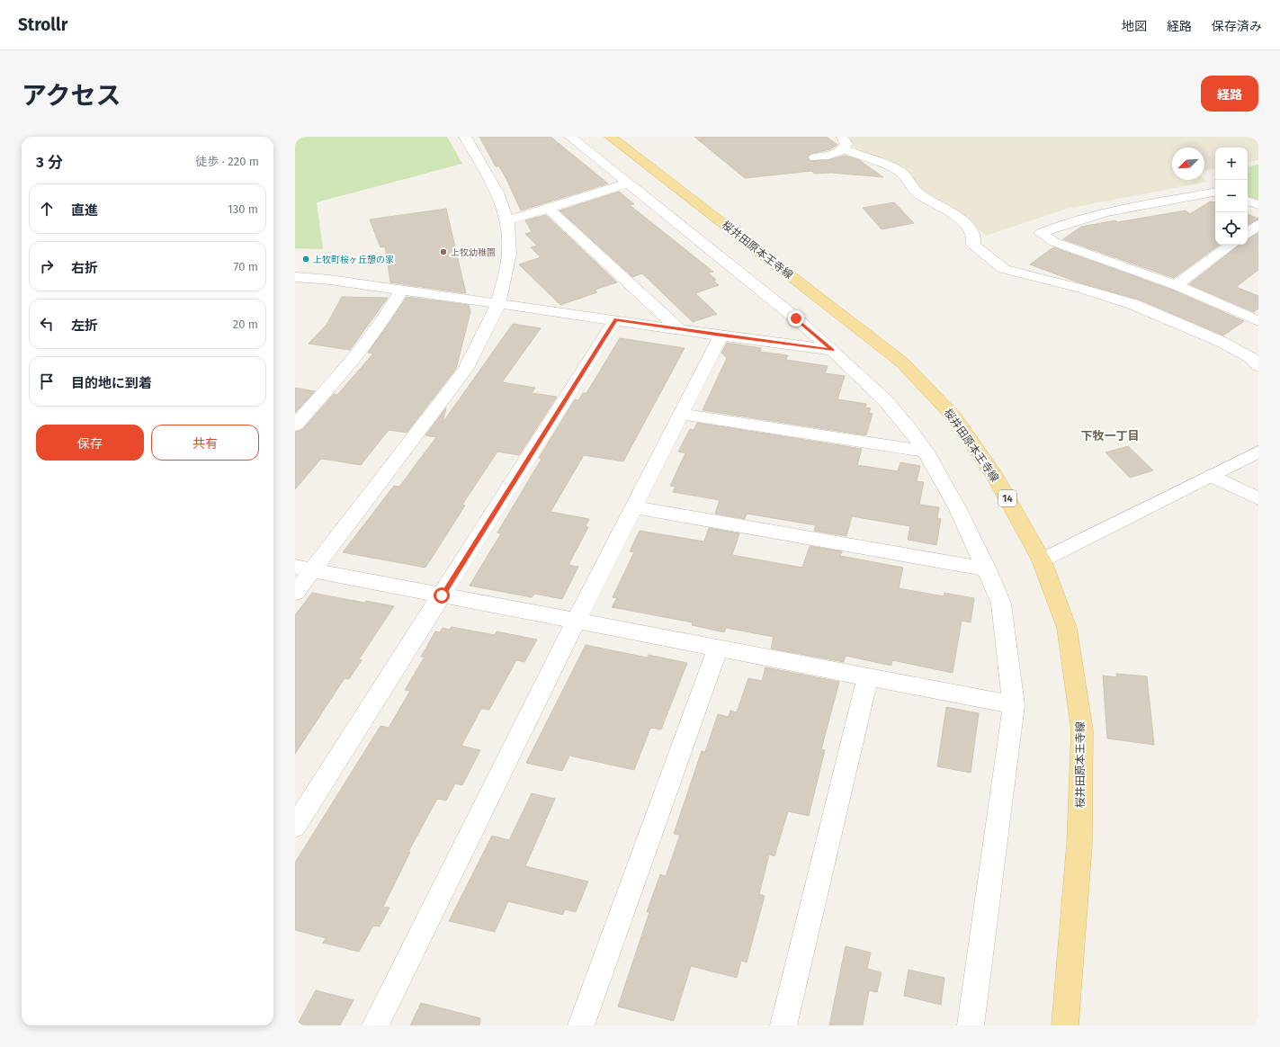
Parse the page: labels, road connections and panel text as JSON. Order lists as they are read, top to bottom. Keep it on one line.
{"streets":{"main road":["桜井田原本王寺線","14"]},"districts":["下牧一丁目"],"places":["上牧幼稚園","上牧町桜ヶ丘憩の家"],"north":"bottom left","page":{"header":"Strollr","nav":["地図","経路","保存済み"],"title":"アクセス","buttons":["経路",["保存","共有"]],"heading":["3 分","徒歩 · 220 m"],"map_buttons":["+","−"],"list":[["直進","130 m"],["右折","70 m"],["左折","20 m"],"目的地に到着"]}}
